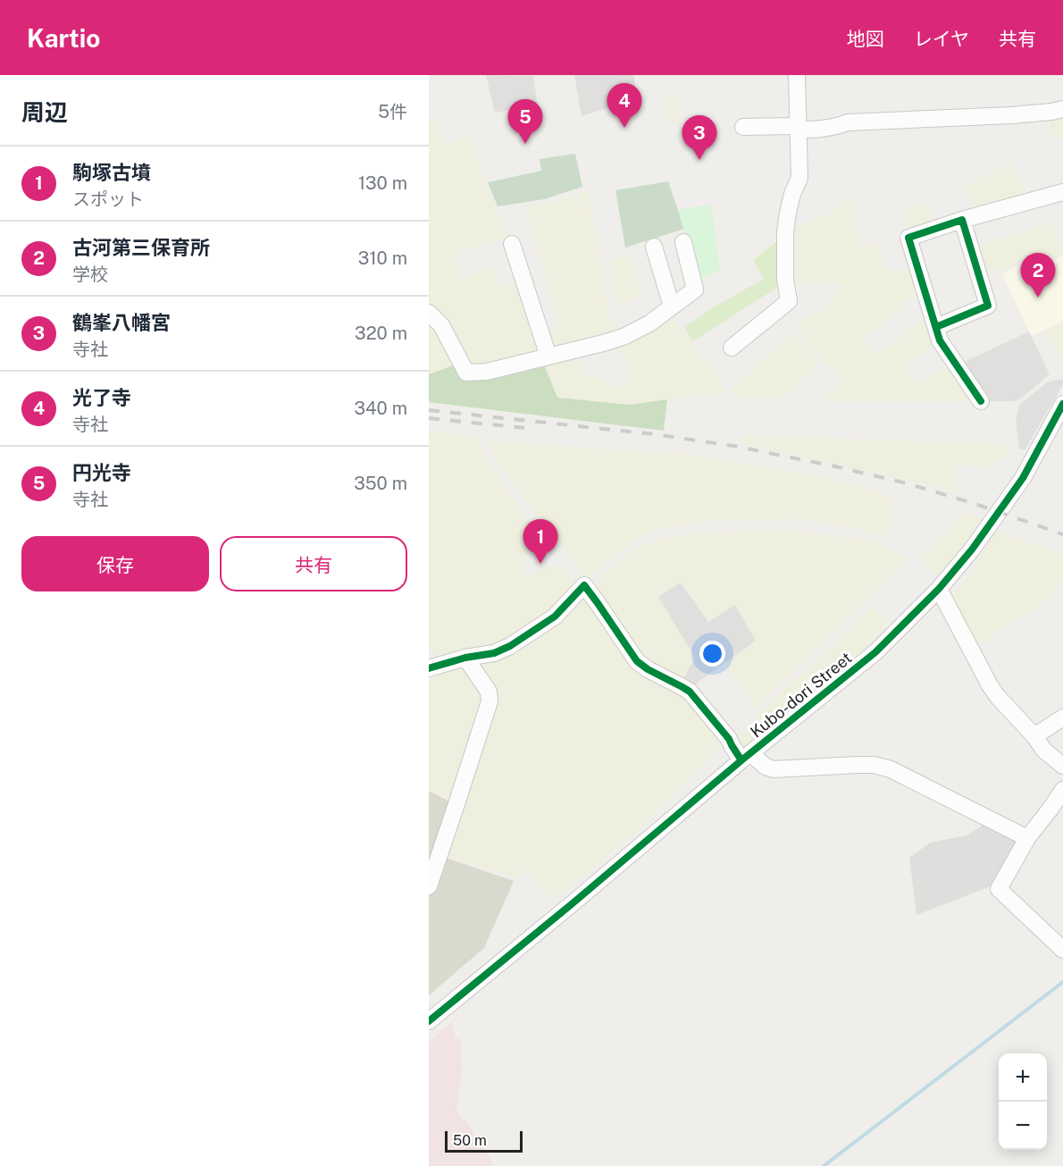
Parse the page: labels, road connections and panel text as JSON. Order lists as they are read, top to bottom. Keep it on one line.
{"streets":{"street":["Kubo-dori Street"]},"scale_bar":"50 m","page":{"header":"Kartio","nav":["地図","レイヤ","共有"],"heading":["周辺","5件"],"pins":["4","5","3","2","1"],"list":[{"mark":"1","name":"駒塚古墳","note":"スポット","value":"130 m"},{"mark":"2","name":"古河第三保育所","note":"学校","value":"310 m"},{"mark":"3","name":"鶴峯八幡宮","note":"寺社","value":"320 m"},{"mark":"4","name":"光了寺","note":"寺社","value":"340 m"},{"mark":"5","name":"円光寺","note":"寺社","value":"350 m"}],"buttons":["保存","共有"],"map_buttons":["+","−"],"scale":"50 m"}}
